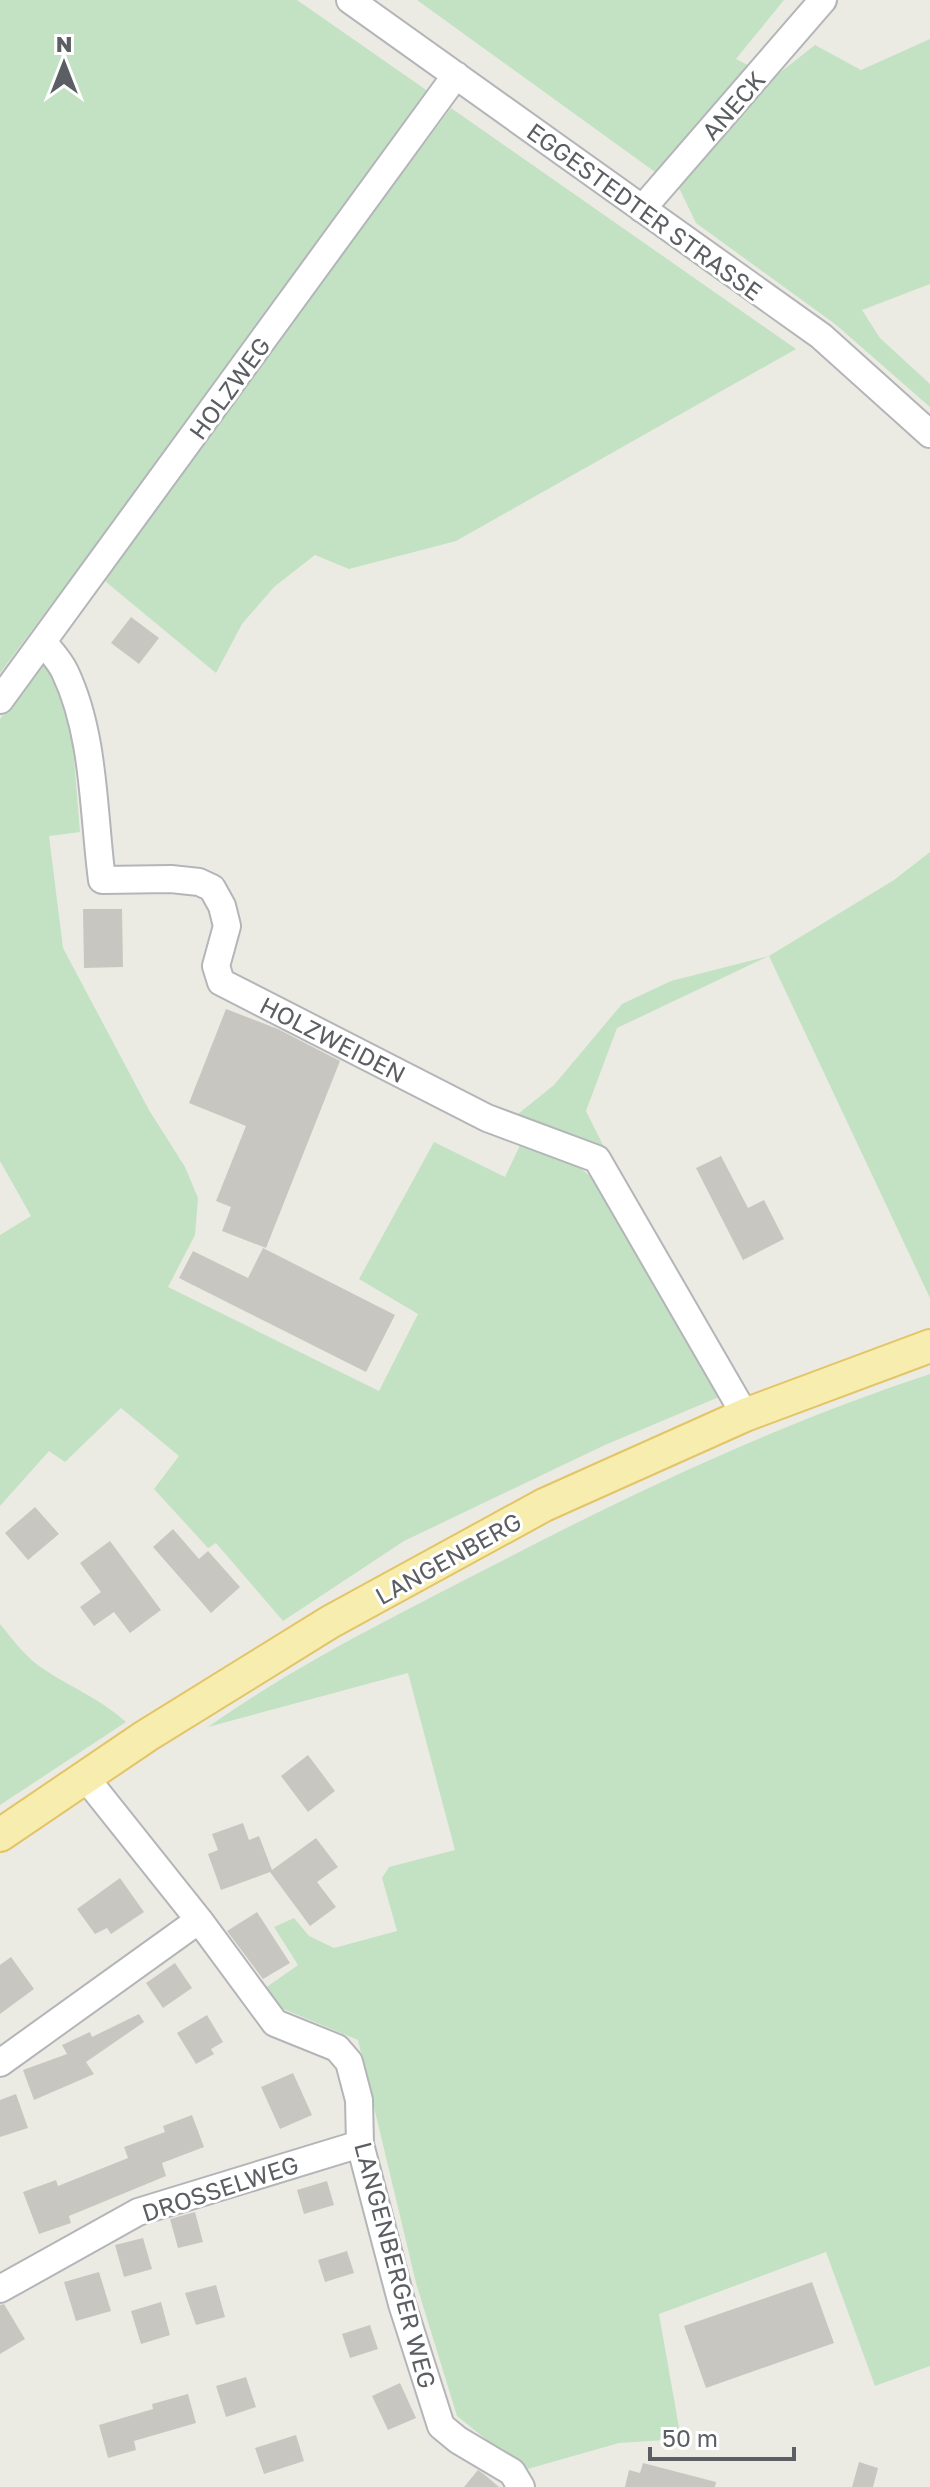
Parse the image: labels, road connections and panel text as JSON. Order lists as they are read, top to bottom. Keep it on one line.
{"streets":{"main road":["LANGENBERG"],"street":["ANECK","EGGESTEDTER STRASSE","HOLZWEG","HOLZWEIDEN","DROSSELWEG","LANGENBERGER WEG"]},"crossings":[["ANECK","EGGESTEDTER STRASSE"],["EGGESTEDTER STRASSE","HOLZWEG"],["HOLZWEG","HOLZWEIDEN"],["HOLZWEIDEN","LANGENBERG"],["LANGENBERG","LANGENBERGER WEG"],["DROSSELWEG","LANGENBERGER WEG"]],"scale_bar":"50 m","north":"top"}
